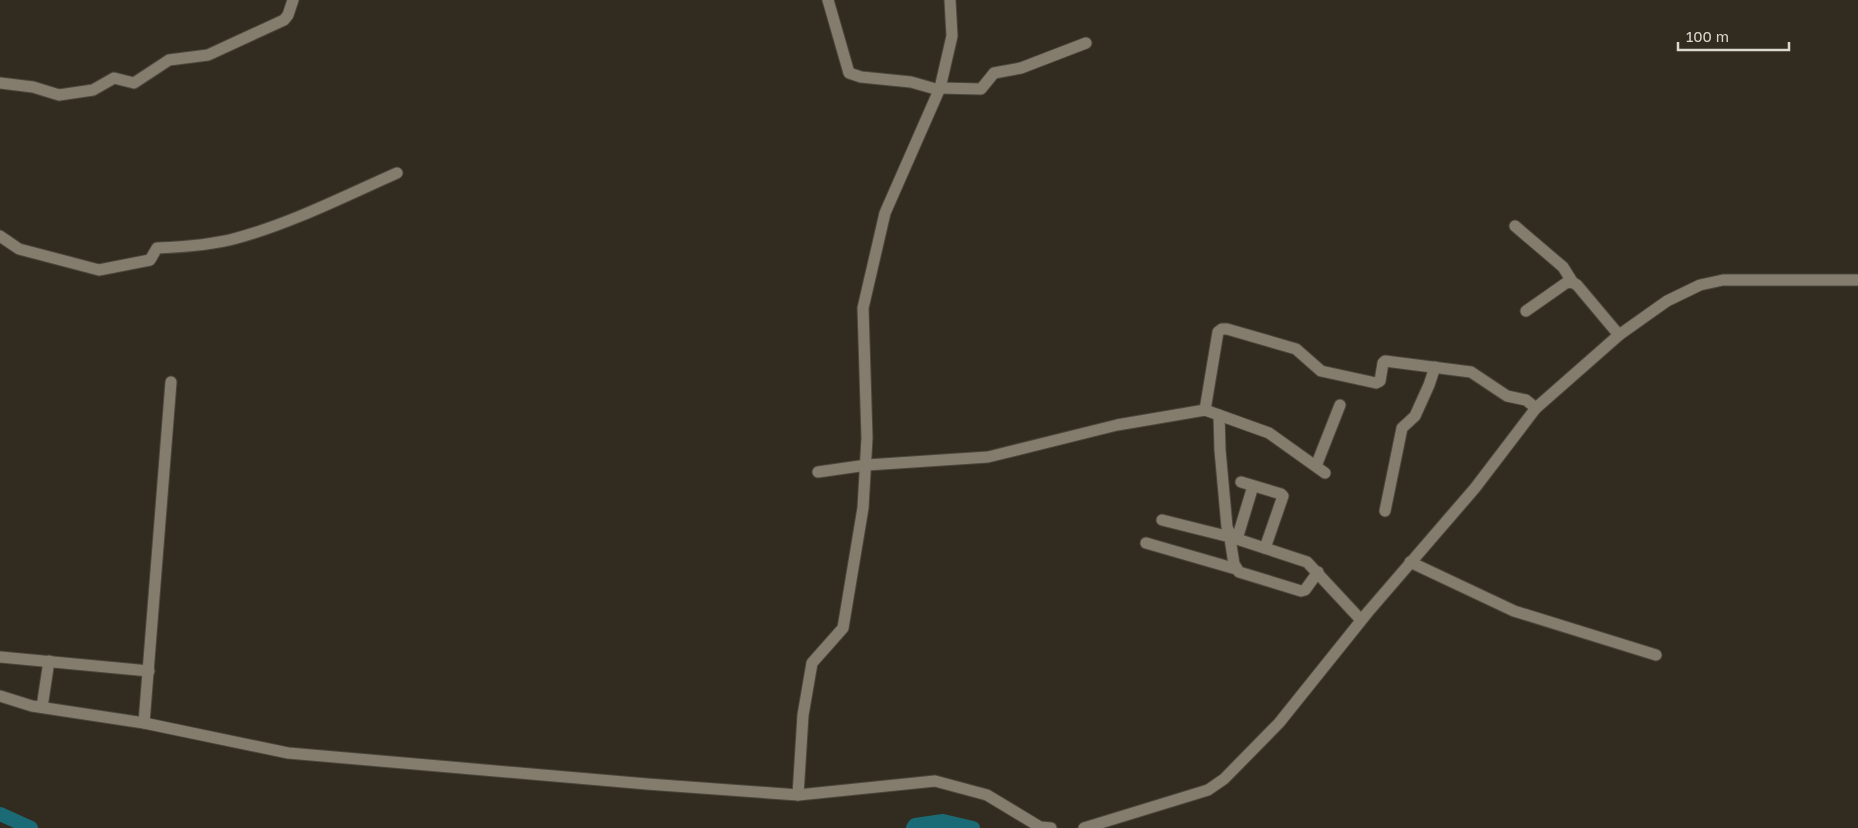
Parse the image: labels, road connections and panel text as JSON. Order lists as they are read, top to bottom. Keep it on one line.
{"scale_bar":"100 m"}
